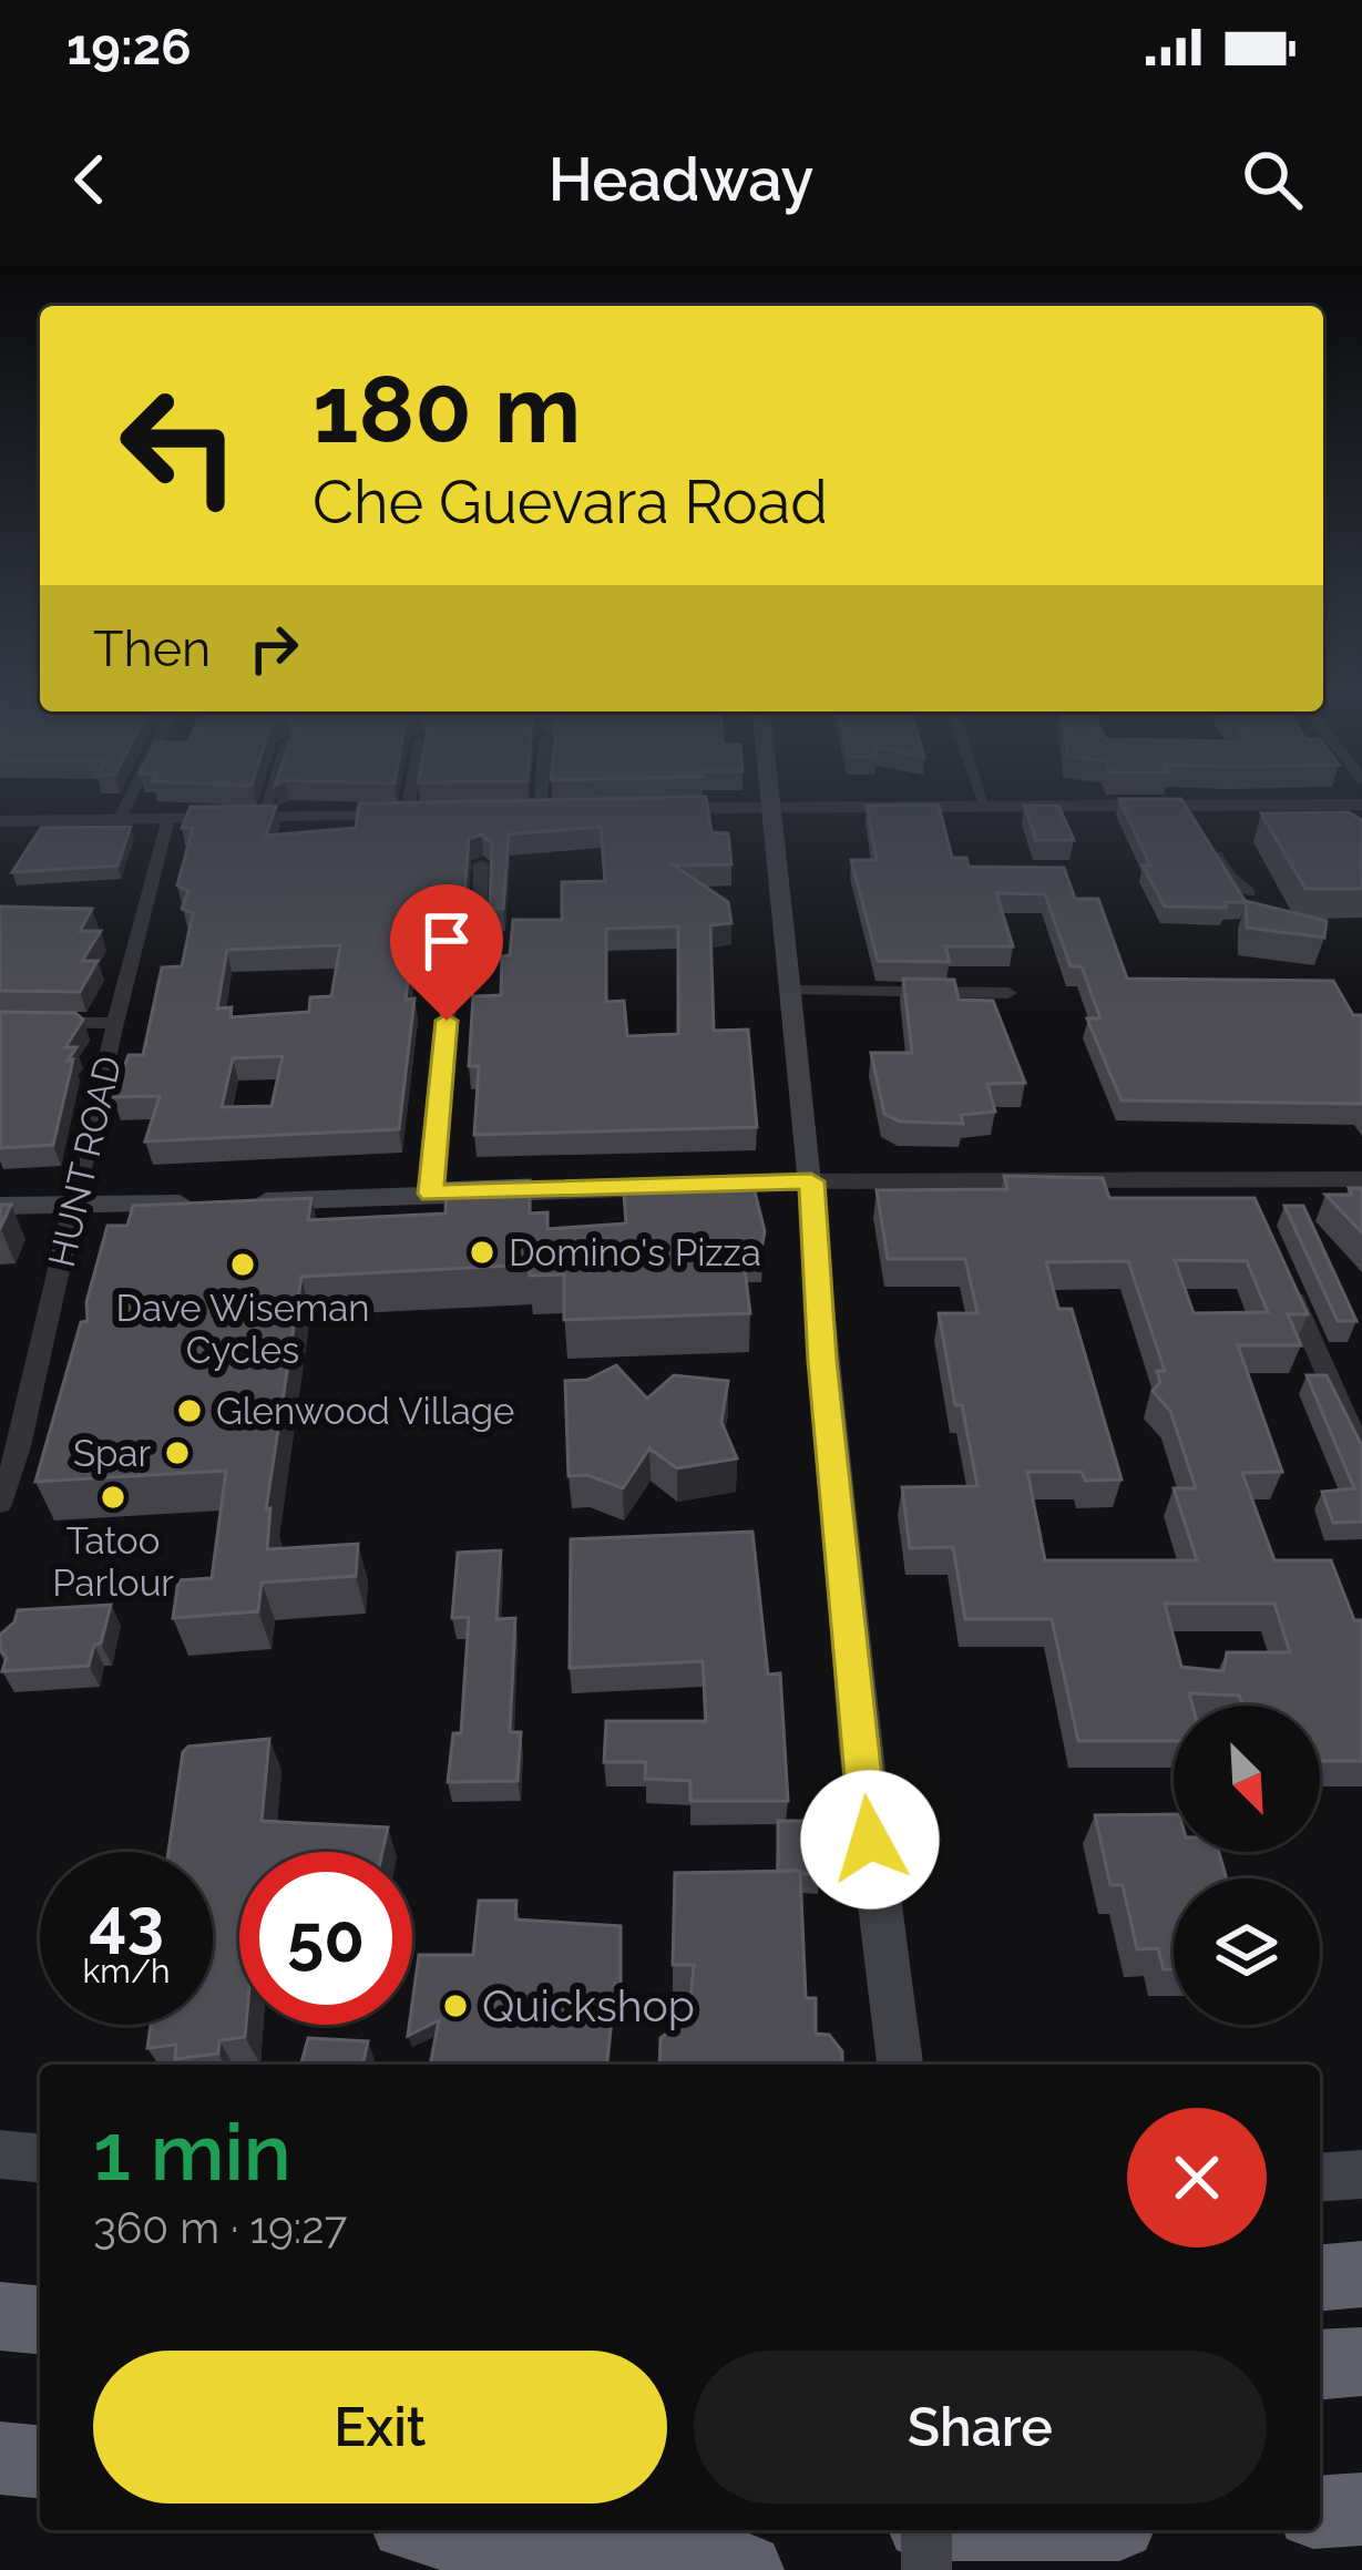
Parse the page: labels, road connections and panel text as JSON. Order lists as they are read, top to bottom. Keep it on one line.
{"streets":{"street":["HUNT ROAD"]},"places":["Domino's Pizza","Dave Wiseman Cycles","Glenwood Village","Spar","Tatoo Parlour","Quickshop"],"north":"bottom right","page":{"status":"19:26","header":"Headway","turn":["180 m","Che Guevara Road"],"then":"Then","speed":"43 km/h","limit":"50","heading":["1 min","360 m · 19:27"],"buttons":["Exit","Share"]}}
